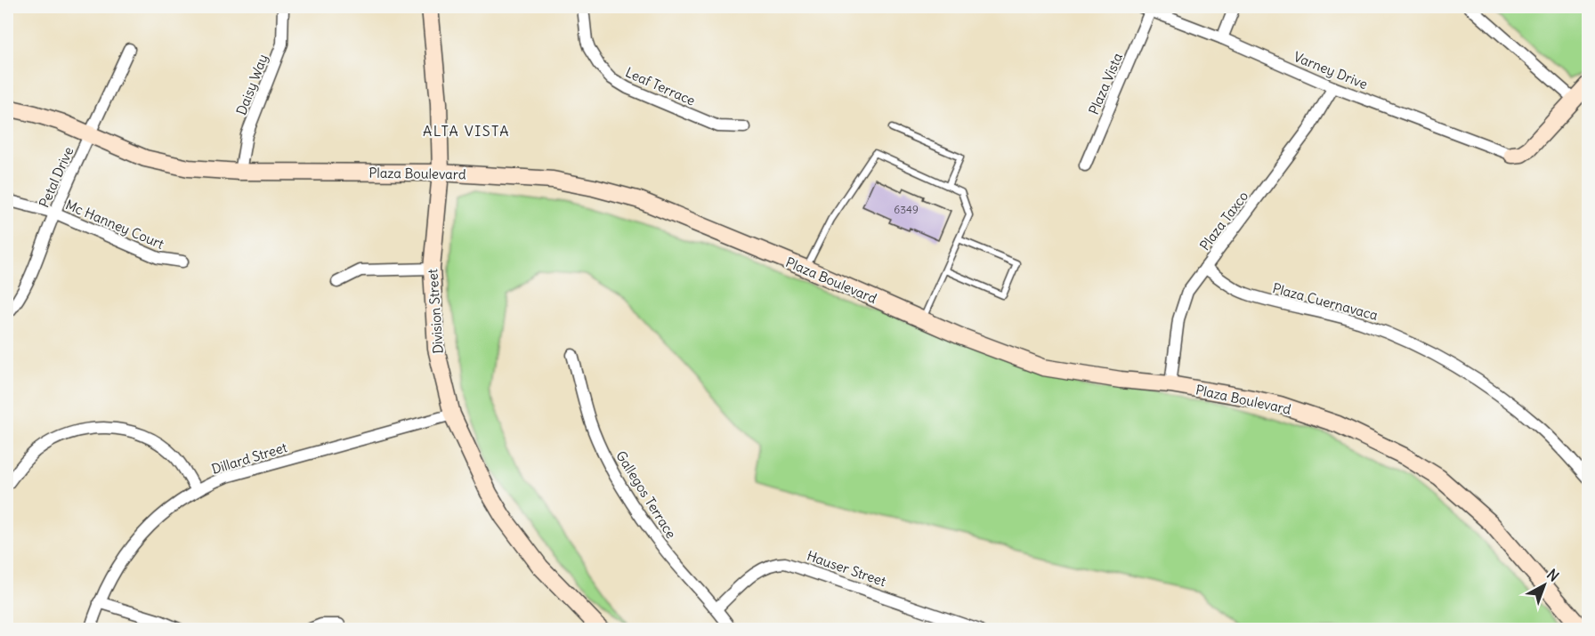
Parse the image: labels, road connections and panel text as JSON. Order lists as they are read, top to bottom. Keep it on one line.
{"streets":{"main road":["Plaza Boulevard","Division Street"],"street":["Varney Drive","Plaza Vista","Daisy Way","Leaf Terrace","Petal Drive","Plaza Taxco","Mc Hanney Court","Plaza Cuernavaca","Dillard Street","Gallegos Terrace","Hauser Street"]},"crossings":[["Varney Drive","Plaza Vista"],["Varney Drive","Plaza Taxco"],["Daisy Way","Plaza Boulevard"],["Plaza Boulevard","Petal Drive"],["Plaza Boulevard","Plaza Taxco"],["Plaza Boulevard","Division Street"],["Petal Drive","Mc Hanney Court"],["Plaza Taxco","Plaza Cuernavaca"],["Division Street","Dillard Street"],["Gallegos Terrace","Hauser Street"]],"districts":["ALTA VISTA"],"house_numbers":["6349"],"north":"top right"}
